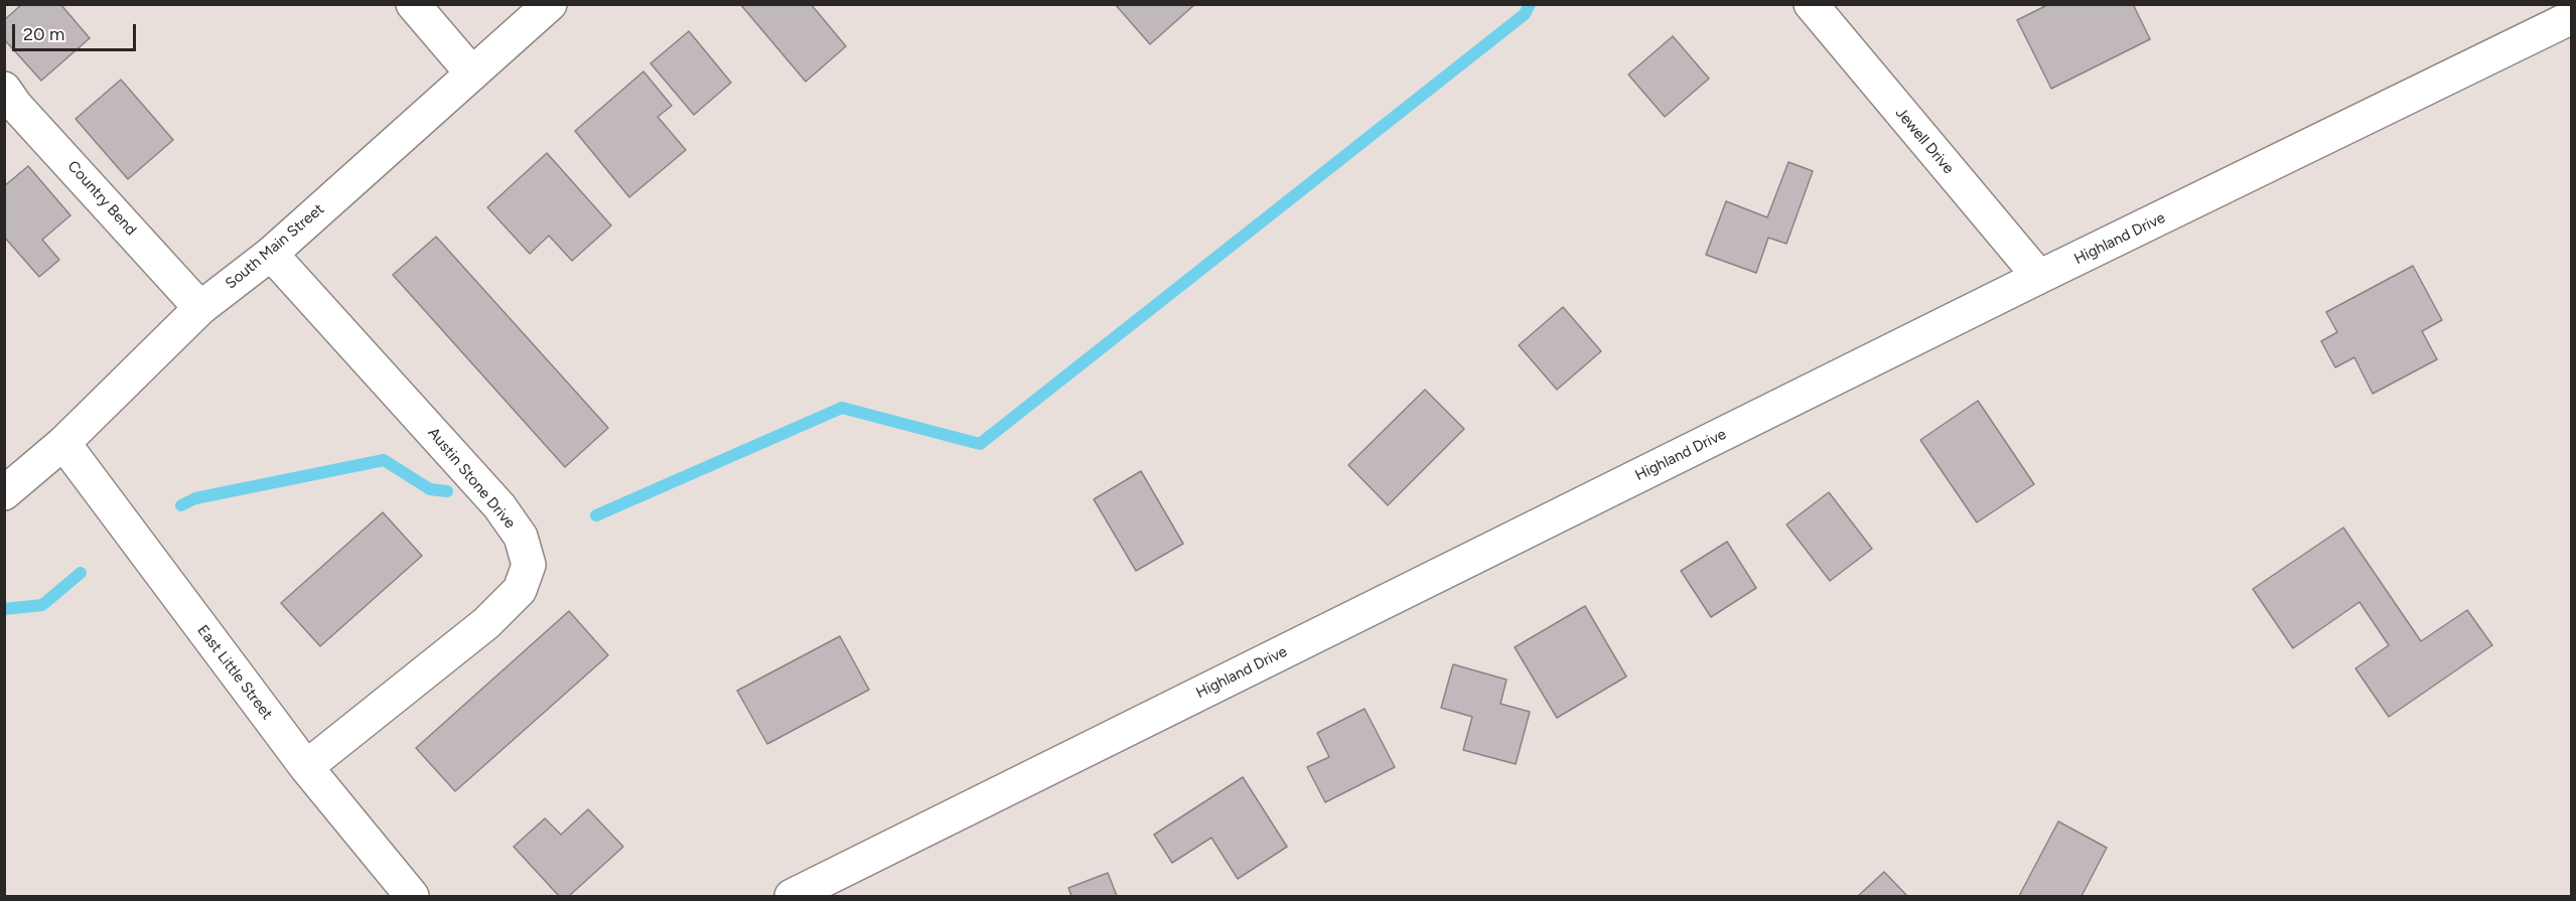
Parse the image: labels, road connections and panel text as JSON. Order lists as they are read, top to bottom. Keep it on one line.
{"streets":{"street":["Jewell Drive","Country Bend","Highland Drive","South Main Street","Austin Stone Drive","East Little Street"]},"crossings":[["Jewell Drive","Highland Drive"],["Country Bend","South Main Street"],["South Main Street","Austin Stone Drive"],["South Main Street","East Little Street"],["Austin Stone Drive","East Little Street"]],"scale_bar":"20 m"}
